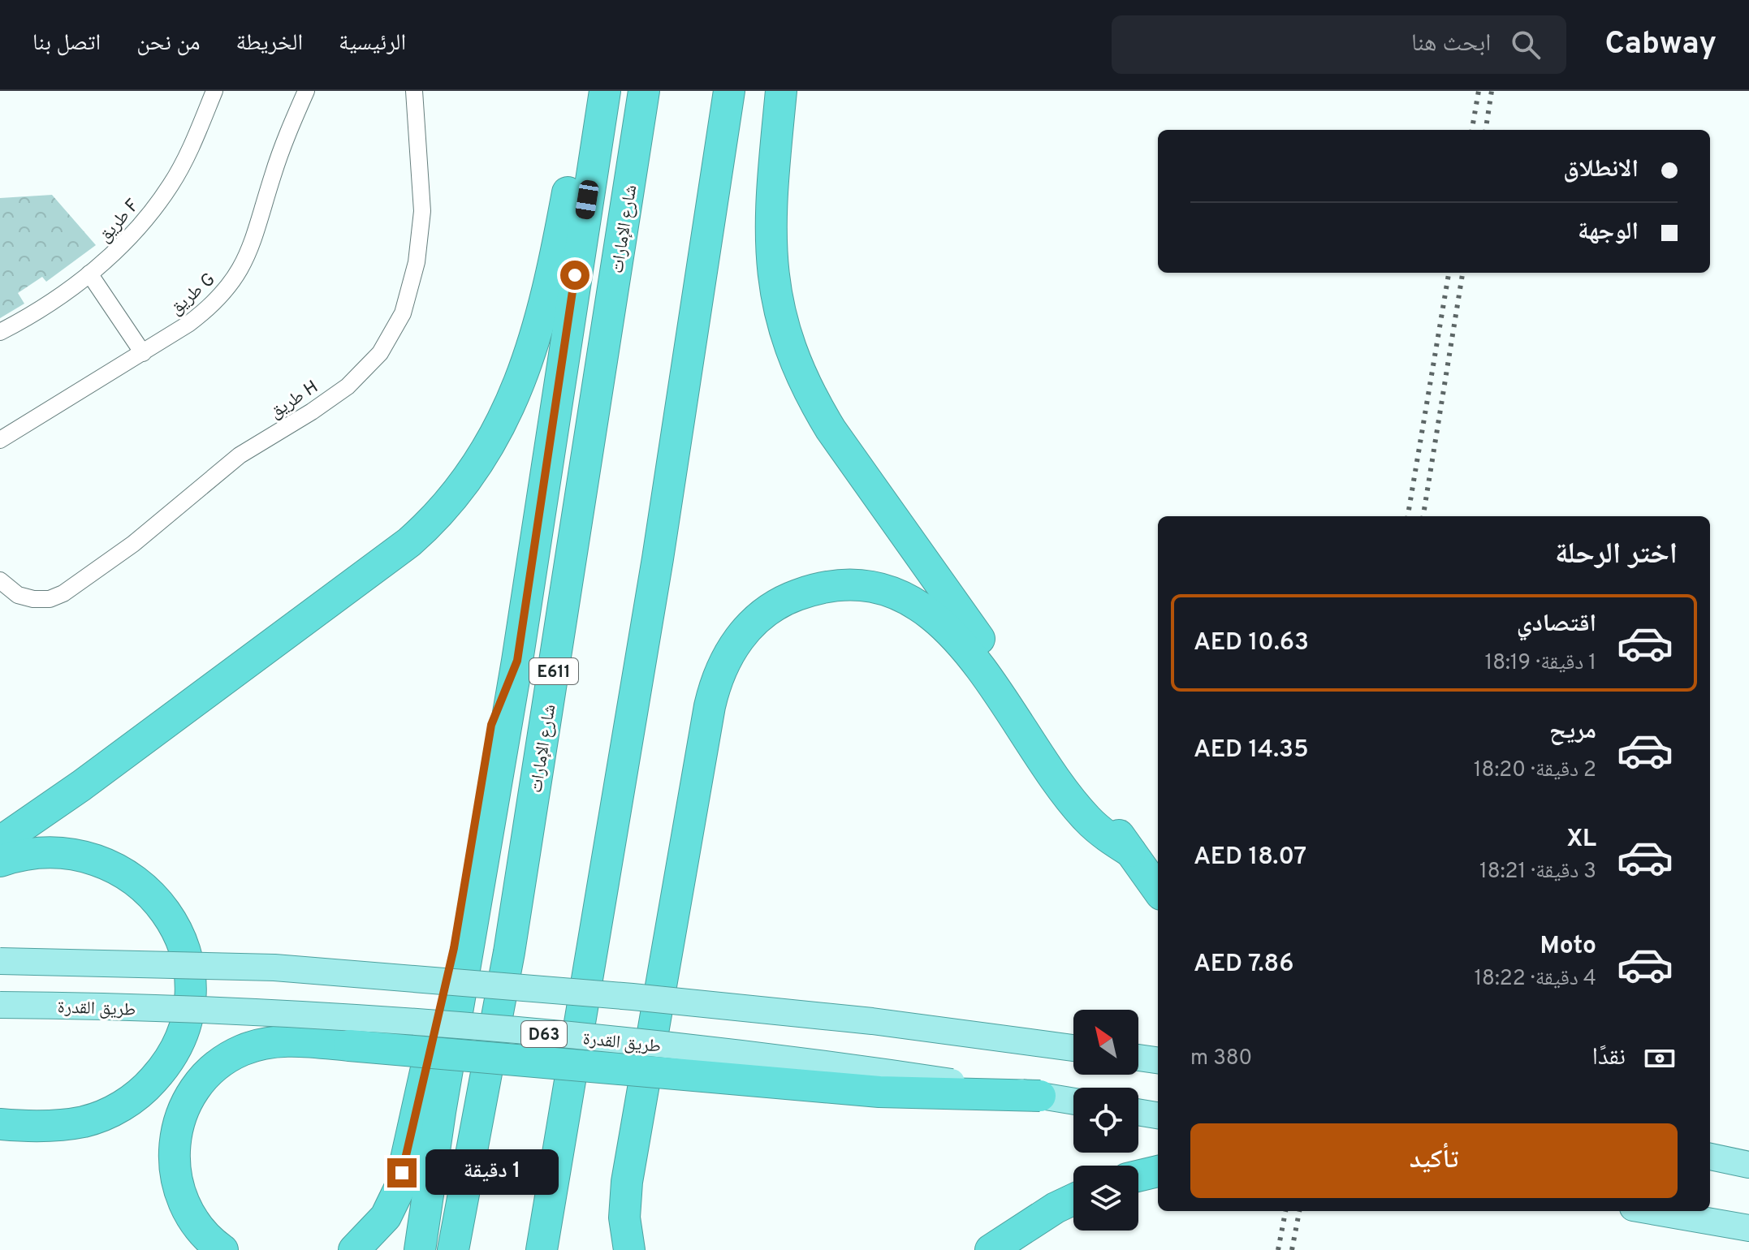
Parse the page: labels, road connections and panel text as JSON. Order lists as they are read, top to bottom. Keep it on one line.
{"streets":{"highway":["شارع الإمارات","E611"],"main road":["طريق القدرة","D63"],"street":["طريق F","طريق G","طريق H"]},"north":"top left","page":{"header":"Cabway","search":"ابحث هنا","nav":["الرئيسية","الخريطة","من نحن","اتصل بنا"],"banner":["الانطلاق","الوجهة"],"heading":"اختر الرحلة","list":[{"name":"اقتصادي","note":"1 دقيقة · 18:19","value":"AED 10.63"},{"name":"مريح","note":"2 دقيقة · 18:20","value":"AED 14.35"},{"name":"XL","note":"3 دقيقة · 18:21","value":"AED 18.07"},{"name":"Moto","note":"4 دقيقة · 18:22","value":"AED 7.86"}],"pay":["نقدًا","380 m"],"buttons":"تأكيد","bubble":"1 دقيقة"}}
